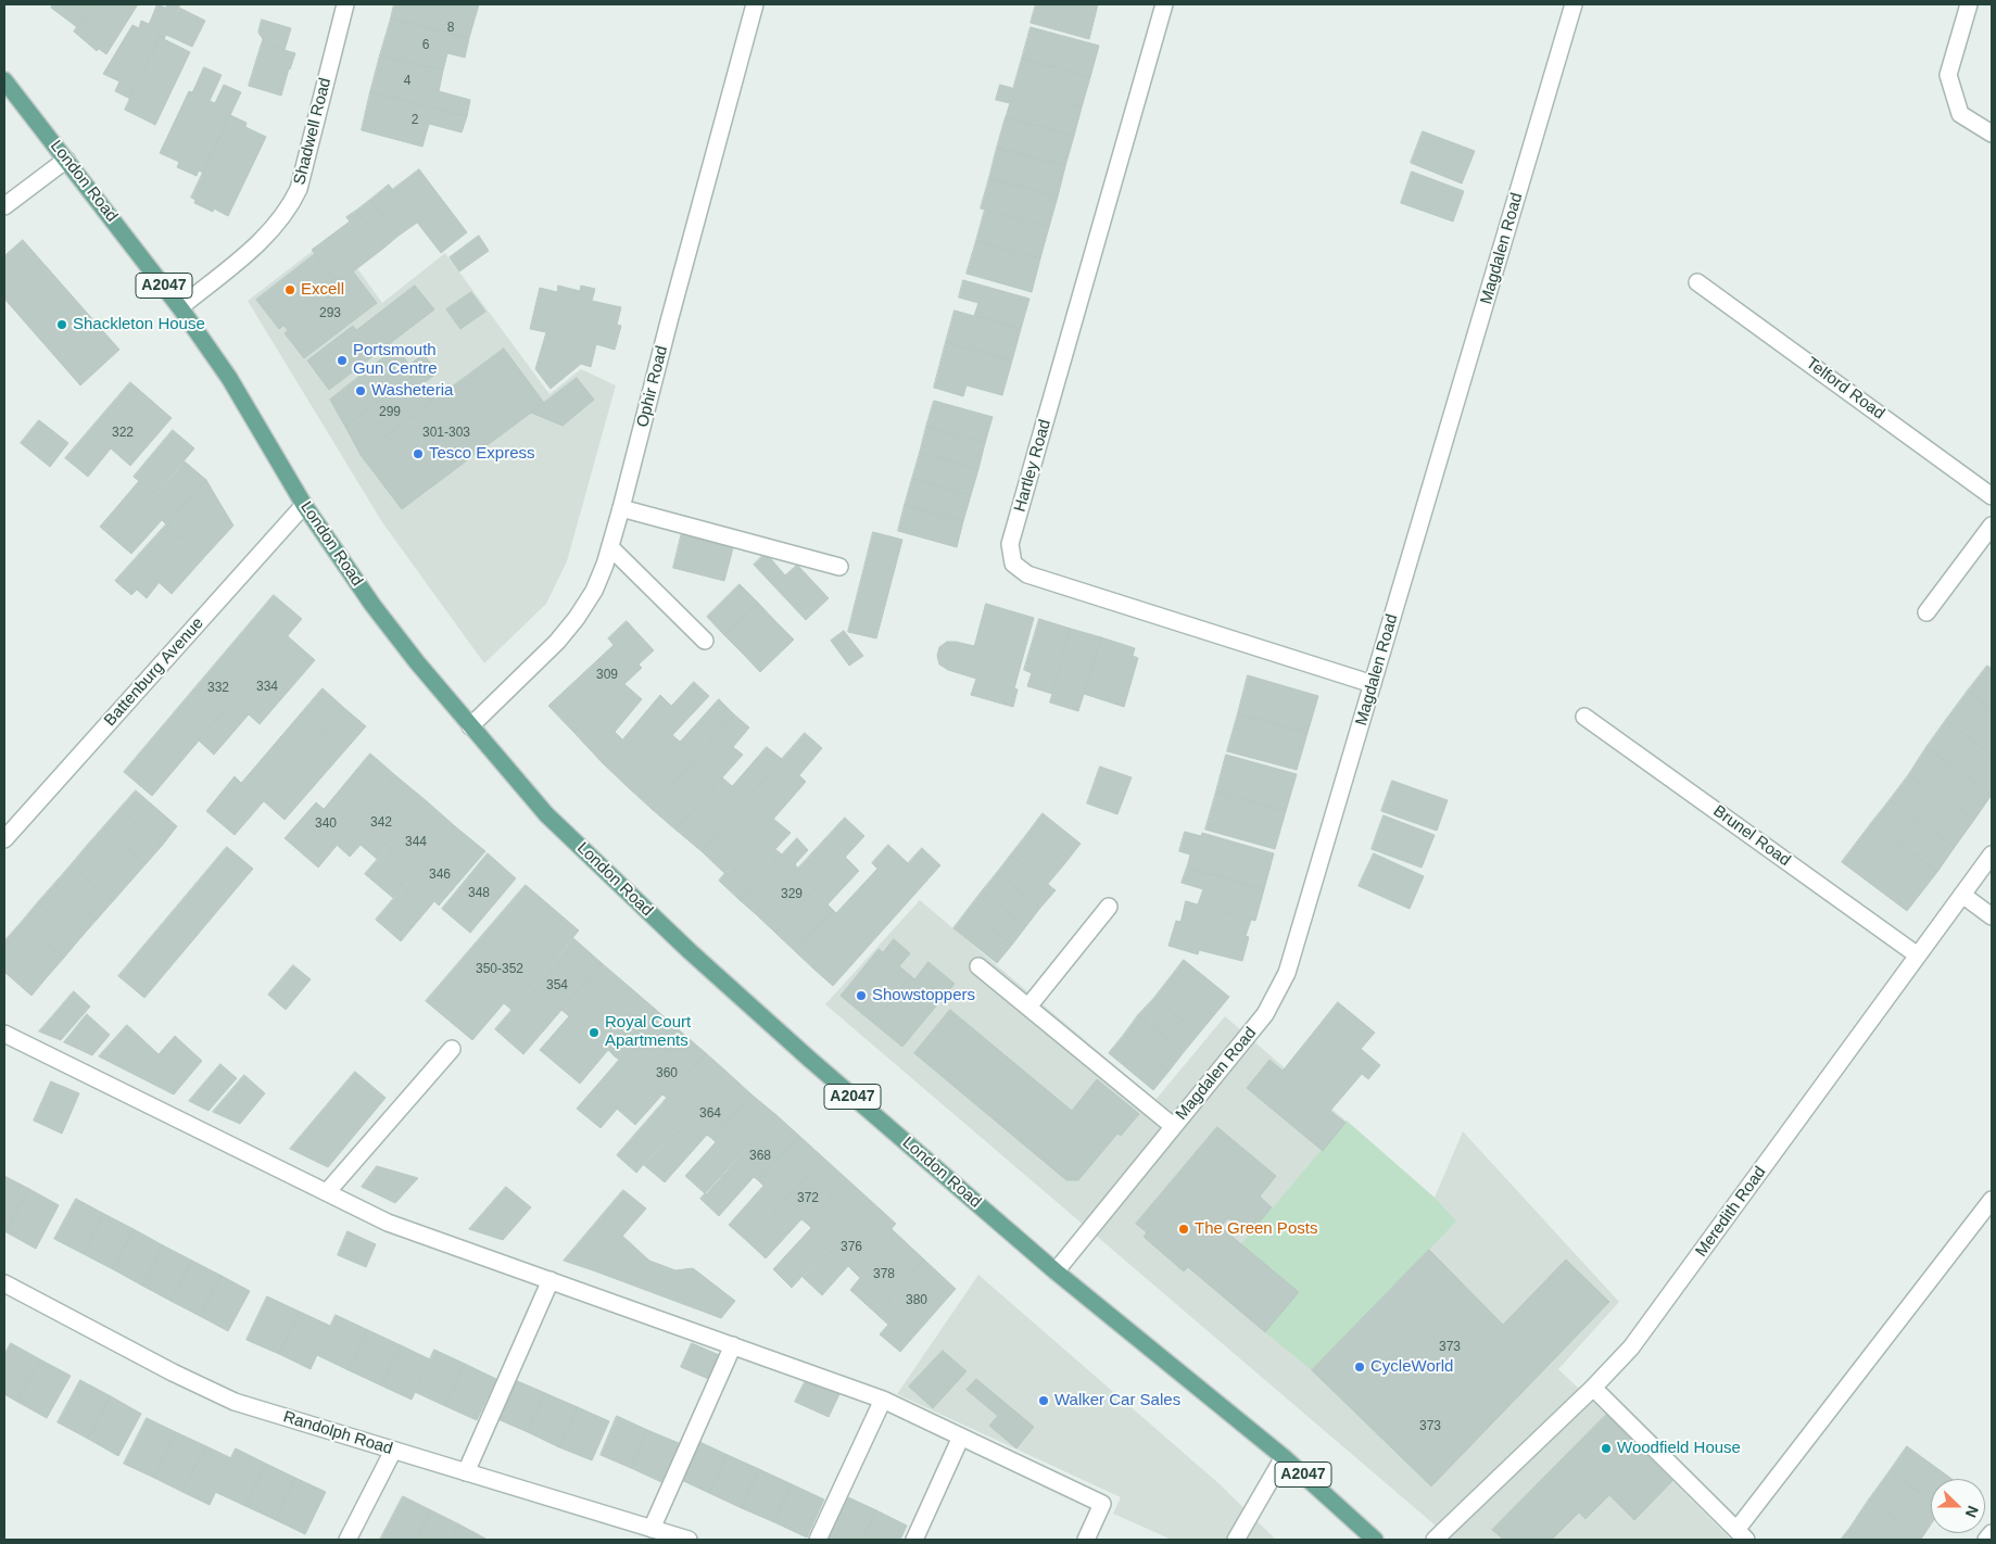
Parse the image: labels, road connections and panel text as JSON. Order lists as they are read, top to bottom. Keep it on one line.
{"streets":{"main road":["London Road","A2047"],"street":["Shadwell Road","Magdalen Road","Ophir Road","Telford Road","Hartley Road","Battenburg Avenue","Brunel Road","Meredith Road","Randolph Road"]},"crossings":[["Shadwell Road","London Road"],["London Road","Magdalen Road"],["London Road","Ophir Road"],["London Road","Battenburg Avenue"],["Magdalen Road","Hartley Road"],["Brunel Road","Meredith Road"]],"places":["Excell","Shackleton House","Portsmouth Gun Centre","Washeteria","Tesco Express","Showstoppers","Royal Court Apartments","The Green Posts","CycleWorld","Walker Car Sales","Woodfield House"],"house_numbers":["8","6","4","2","293","299","322","301-303","309","334","332","342","340","344","346","348","329","350-352","354","360","364","368","372","376","378","380","373","373"],"north":"right"}
